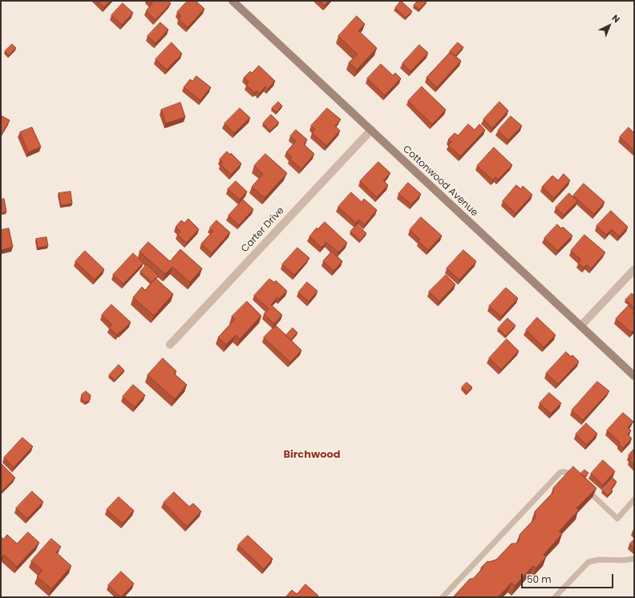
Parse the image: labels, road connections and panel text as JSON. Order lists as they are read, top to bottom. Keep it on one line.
{"streets":{"street":["Cottonwood Avenue","Carter Drive"]},"crossings":[["Cottonwood Avenue","Carter Drive"]],"districts":["Birchwood"],"scale_bar":"50 m","north":"top right"}
